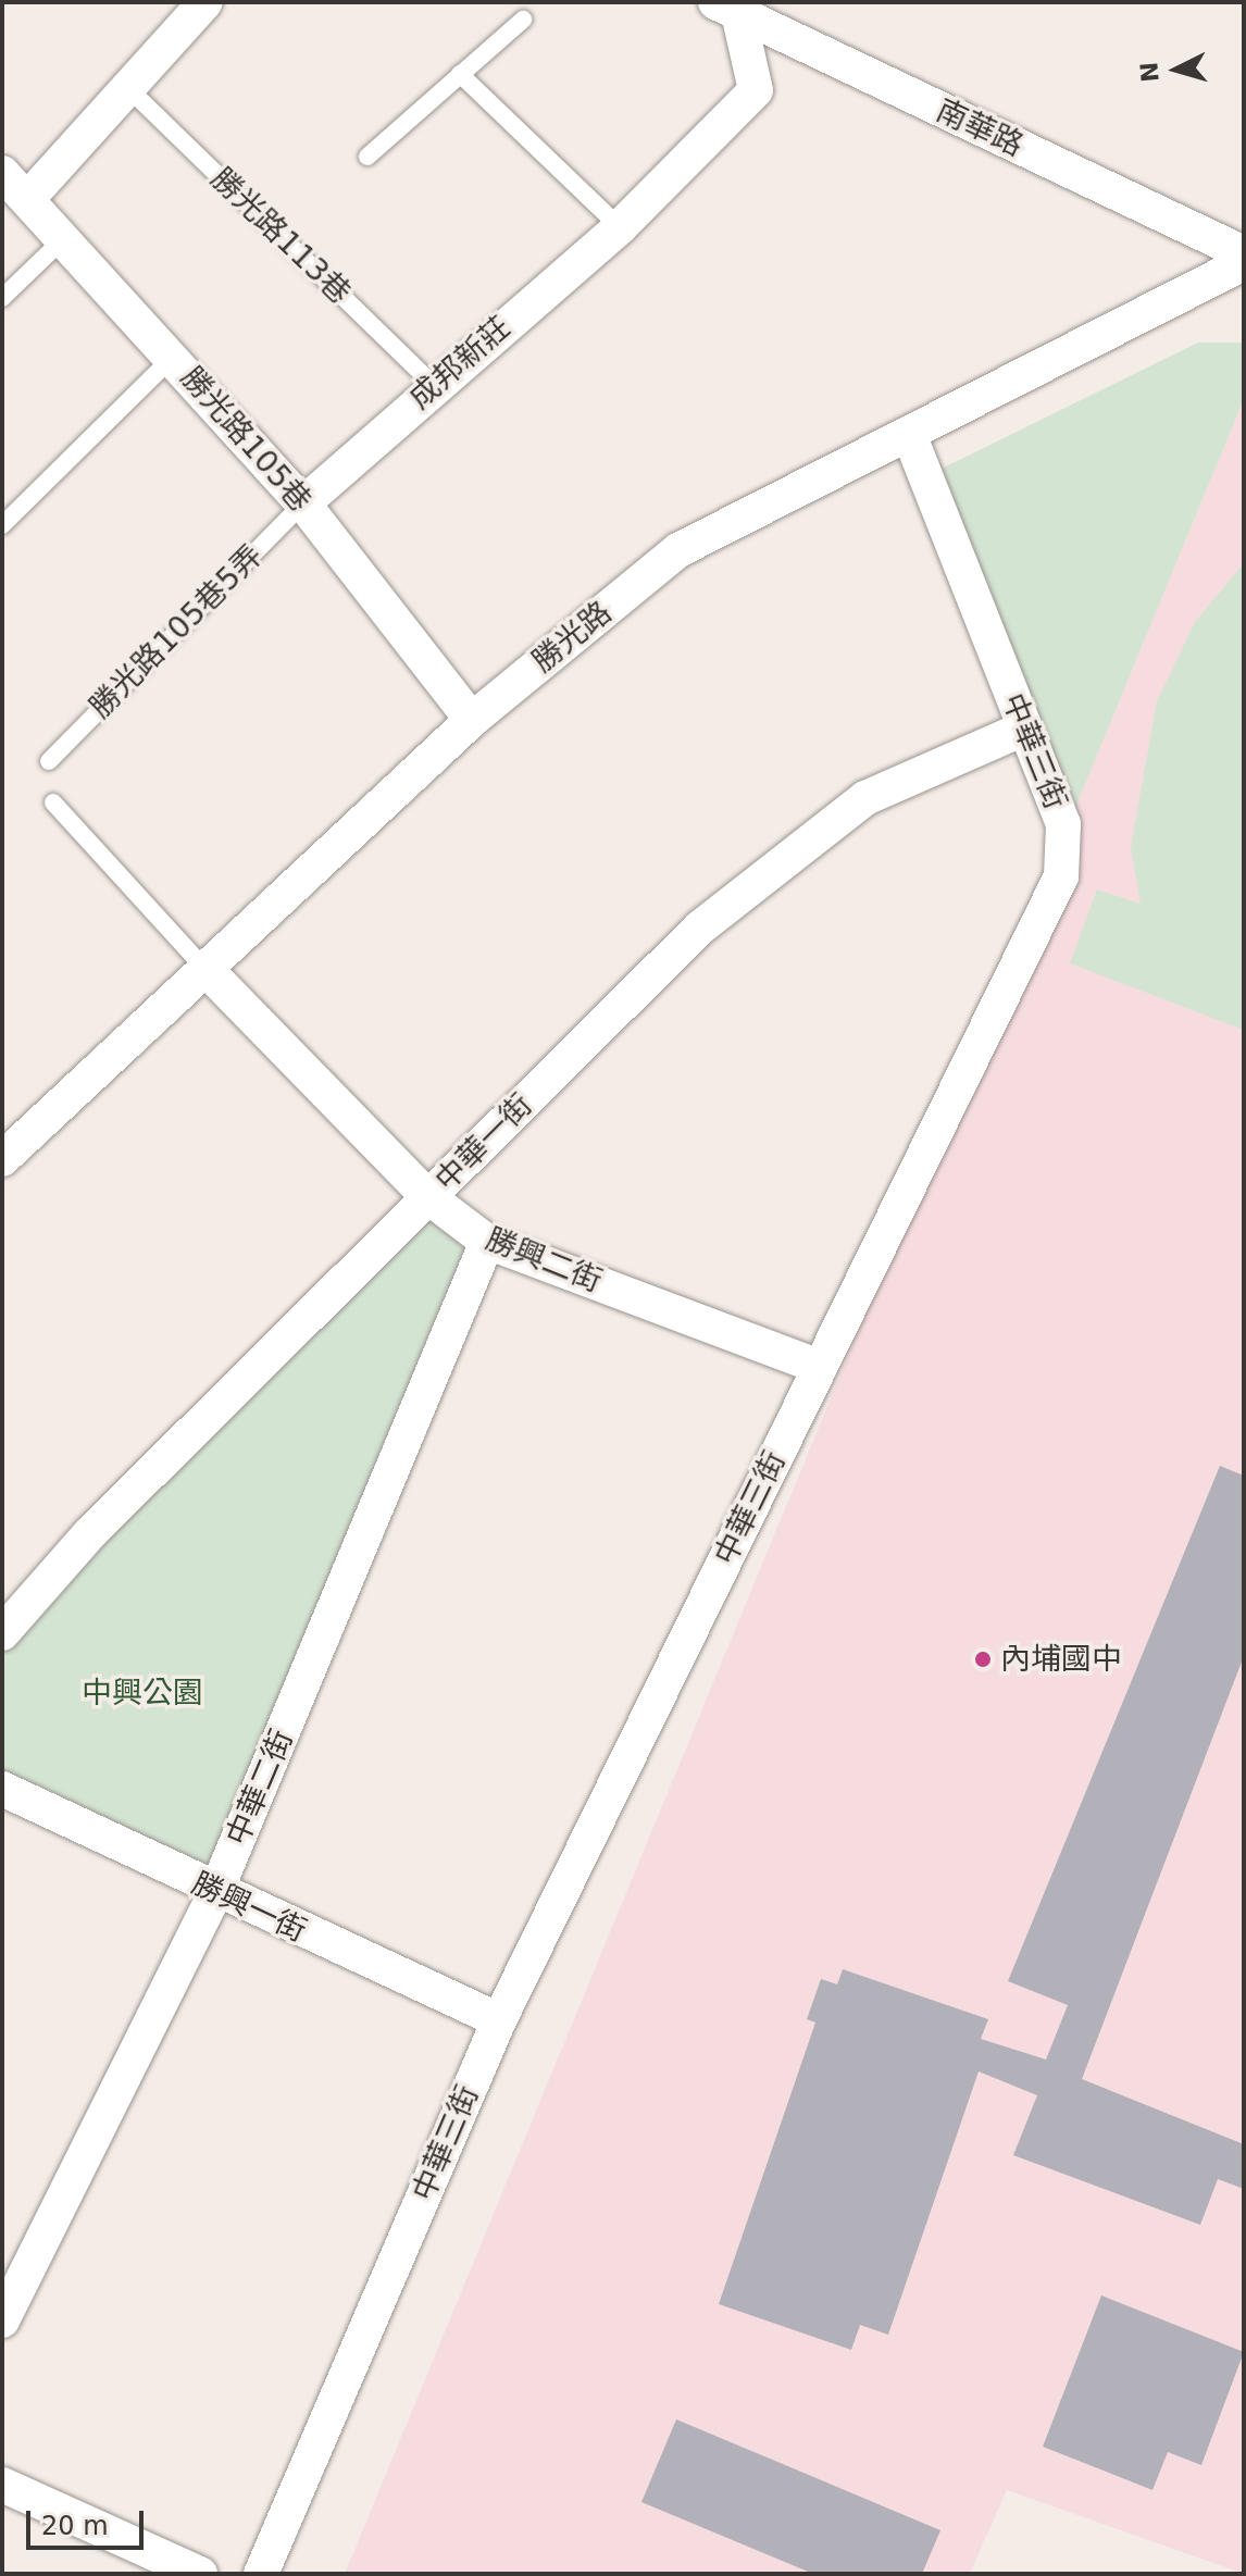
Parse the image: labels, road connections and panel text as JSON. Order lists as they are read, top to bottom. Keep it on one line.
{"streets":{"street":["南華路","成邦新莊","勝光路105巷","勝光路","中華三街","中華一街","勝興二街","中華二街","勝興一街"],"lane":["勝光路113巷","勝光路105巷5弄"]},"crossings":[["南華路","成邦新莊"],["勝光路113巷","成邦新莊"],["成邦新莊","勝光路105巷"],["成邦新莊","勝光路105巷5弄"],["勝光路105巷","勝光路105巷5弄"],["勝光路105巷","勝光路"],["勝光路","中華三街"],["勝光路","勝興二街"],["中華三街","中華一街"],["中華三街","勝興二街"],["中華三街","勝興一街"],["中華一街","勝興二街"],["勝興二街","中華二街"],["中華二街","勝興一街"]],"parks":["中興公園"],"places":["內埔國中"],"scale_bar":"20 m","north":"left"}
